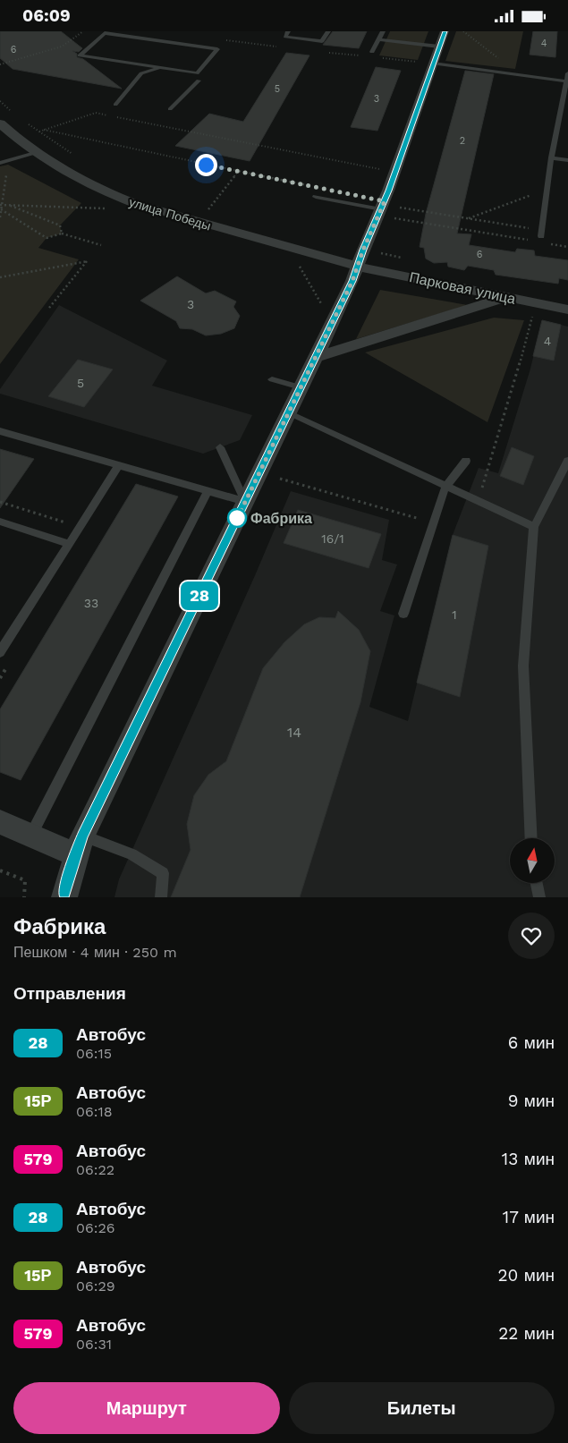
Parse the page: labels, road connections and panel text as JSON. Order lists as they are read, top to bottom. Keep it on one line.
{"streets":{"street":["улица Победы","Парковая улица"]},"crossings":[["улица Победы","Парковая улица"]],"places":["Фабрика"],"lines":["bus line 28"],"house_numbers":["4","6","5","3","2","6","3","4","5","16/1","33","1","14"],"north":"top","page":{"status":"06:09","on_map":"28","heading":[["Фабрика","Пешком · 4 мин · 250 m"],"Отправления"],"list":[{"mark":"28","name":"Автобус","note":"06:15","value":"6 мин"},{"mark":"15Р","name":"Автобус","note":"06:18","value":"9 мин"},{"mark":"579","name":"Автобус","note":"06:22","value":"13 мин"},{"mark":"28","name":"Автобус","note":"06:26","value":"17 мин"},{"mark":"15Р","name":"Автобус","note":"06:29","value":"20 мин"},{"mark":"579","name":"Автобус","note":"06:31","value":"22 мин"}],"buttons":["Маршрут","Билеты"]}}
